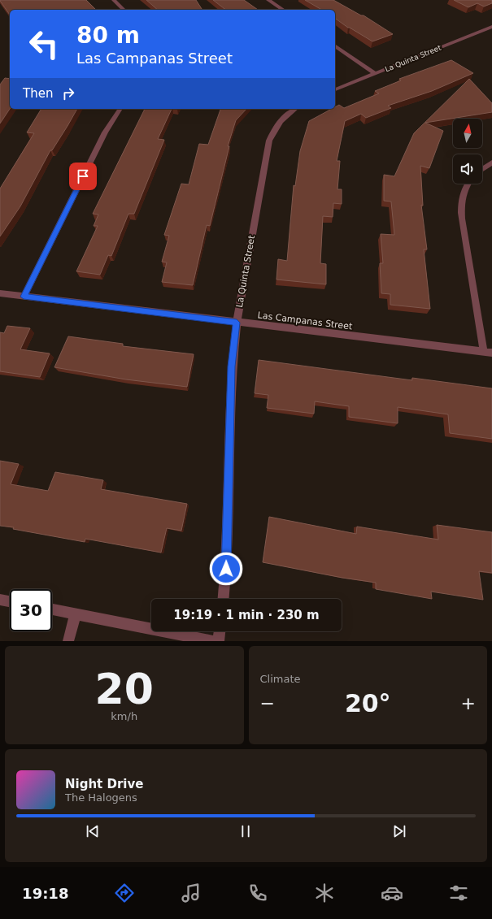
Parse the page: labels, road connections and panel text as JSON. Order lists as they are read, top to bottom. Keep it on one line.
{"streets":{"street":["La Quinta Street","Las Campanas Street"]},"crossings":[["La Quinta Street","Las Campanas Street"]],"north":"top","page":{"turn":["80 m","Las Campanas Street"],"then":"Then","limit":"30","trip":"19:19 · 1 min · 230 m","tile":[["20","km/h"],"Climate"],"heat":["−","20°","+"],"song":["Night Drive","The Halogens"],"tabs":"19:18"}}
